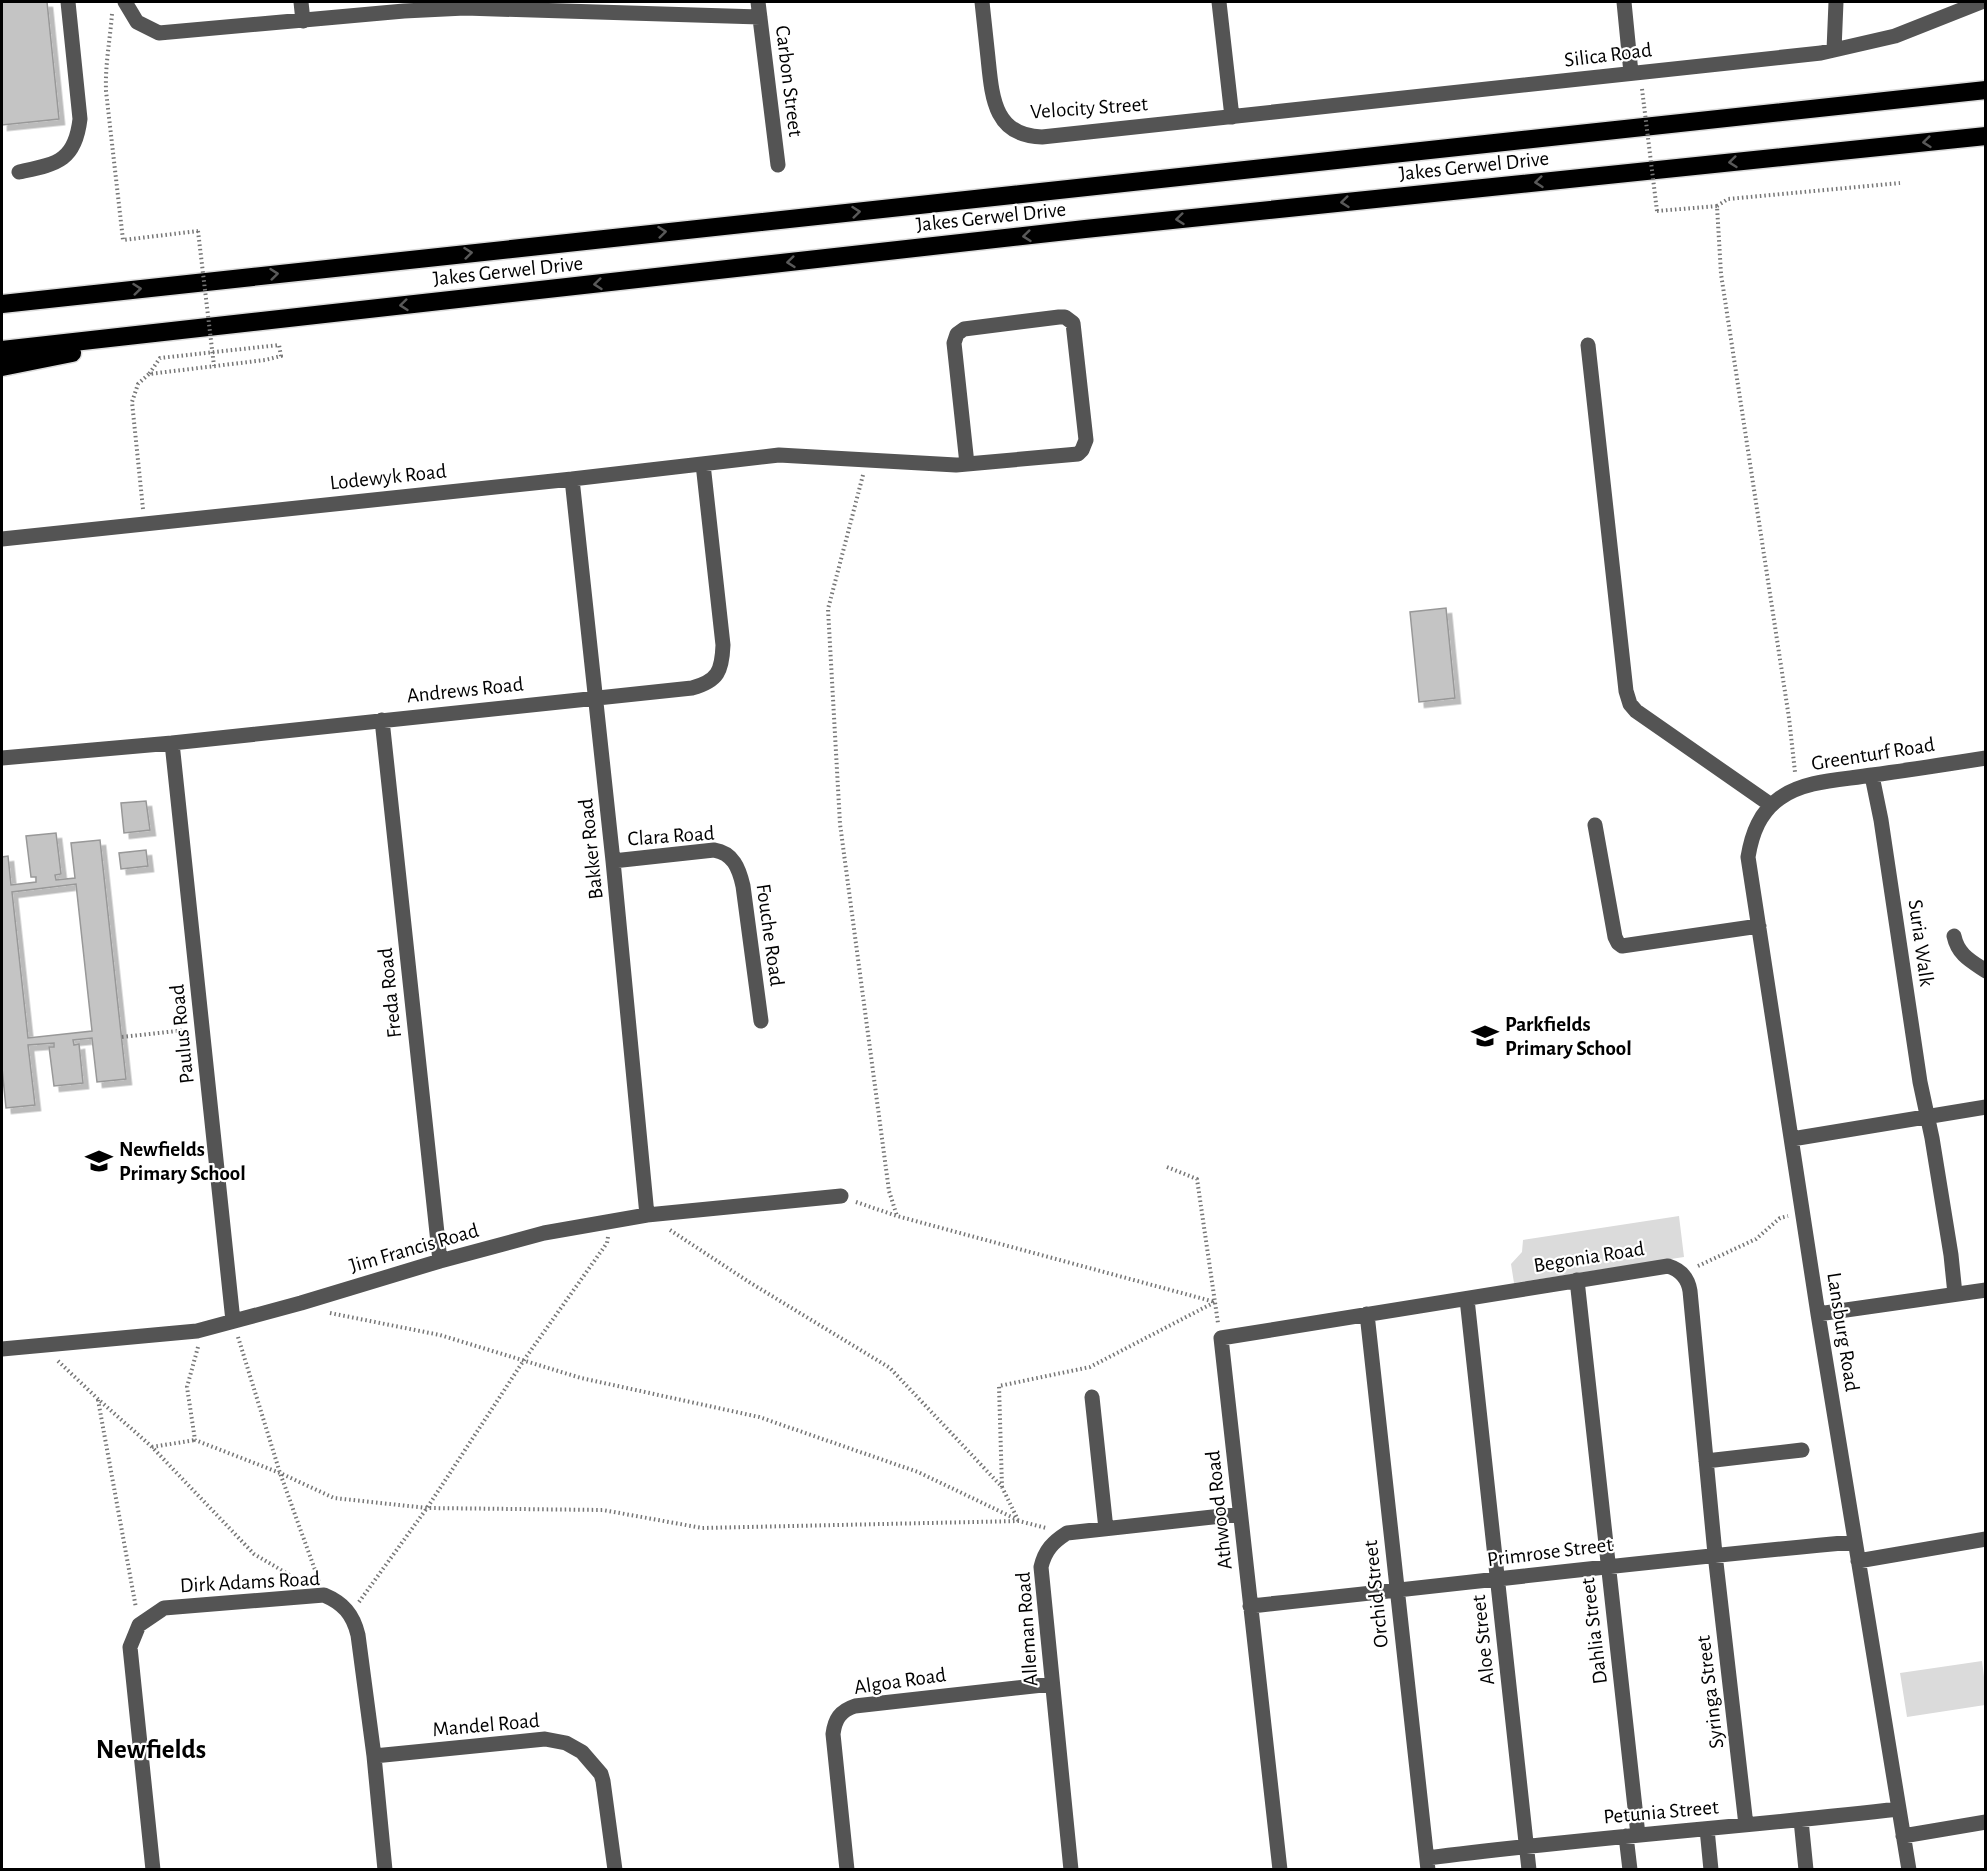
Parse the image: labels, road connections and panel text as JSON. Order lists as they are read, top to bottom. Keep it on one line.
{"streets":{"highway":["Jakes Gerwel Drive"],"street":["Silica Road","Carbon Street","Velocity Street","Lodewyk Road","Andrews Road","Greenturf Road","Clara Road","Bakker Road","Fouche Road","Suria Walk","Freda Road","Paulus Road","Jim Francis Road","Begonia Road","Lansburg Road","Athwood Road","Primrose Street","Dirk Adams Road","Orchid Street","Alleman Road","Dahlia Street","Aloe Street","Algoa Road","Syringa Street","Mandel Road","Petunia Street"]},"crossings":[["Silica Road","Velocity Street"],["Lodewyk Road","Andrews Road"],["Lodewyk Road","Bakker Road"],["Andrews Road","Bakker Road"],["Andrews Road","Freda Road"],["Andrews Road","Paulus Road"],["Greenturf Road","Suria Walk"],["Greenturf Road","Lansburg Road"],["Clara Road","Bakker Road"],["Clara Road","Fouche Road"],["Bakker Road","Jim Francis Road"],["Freda Road","Jim Francis Road"],["Paulus Road","Jim Francis Road"],["Begonia Road","Athwood Road"],["Begonia Road","Orchid Street"],["Begonia Road","Dahlia Street"],["Begonia Road","Aloe Street"],["Lansburg Road","Primrose Street"],["Lansburg Road","Petunia Street"],["Athwood Road","Primrose Street"],["Primrose Street","Orchid Street"],["Primrose Street","Dahlia Street"],["Primrose Street","Aloe Street"],["Primrose Street","Syringa Street"],["Dirk Adams Road","Mandel Road"],["Orchid Street","Petunia Street"],["Alleman Road","Algoa Road"],["Dahlia Street","Petunia Street"],["Aloe Street","Petunia Street"],["Syringa Street","Petunia Street"]],"districts":["Newfields"],"places":{"school or university":["Parkfields Primary School","Newfields Primary School"]}}
